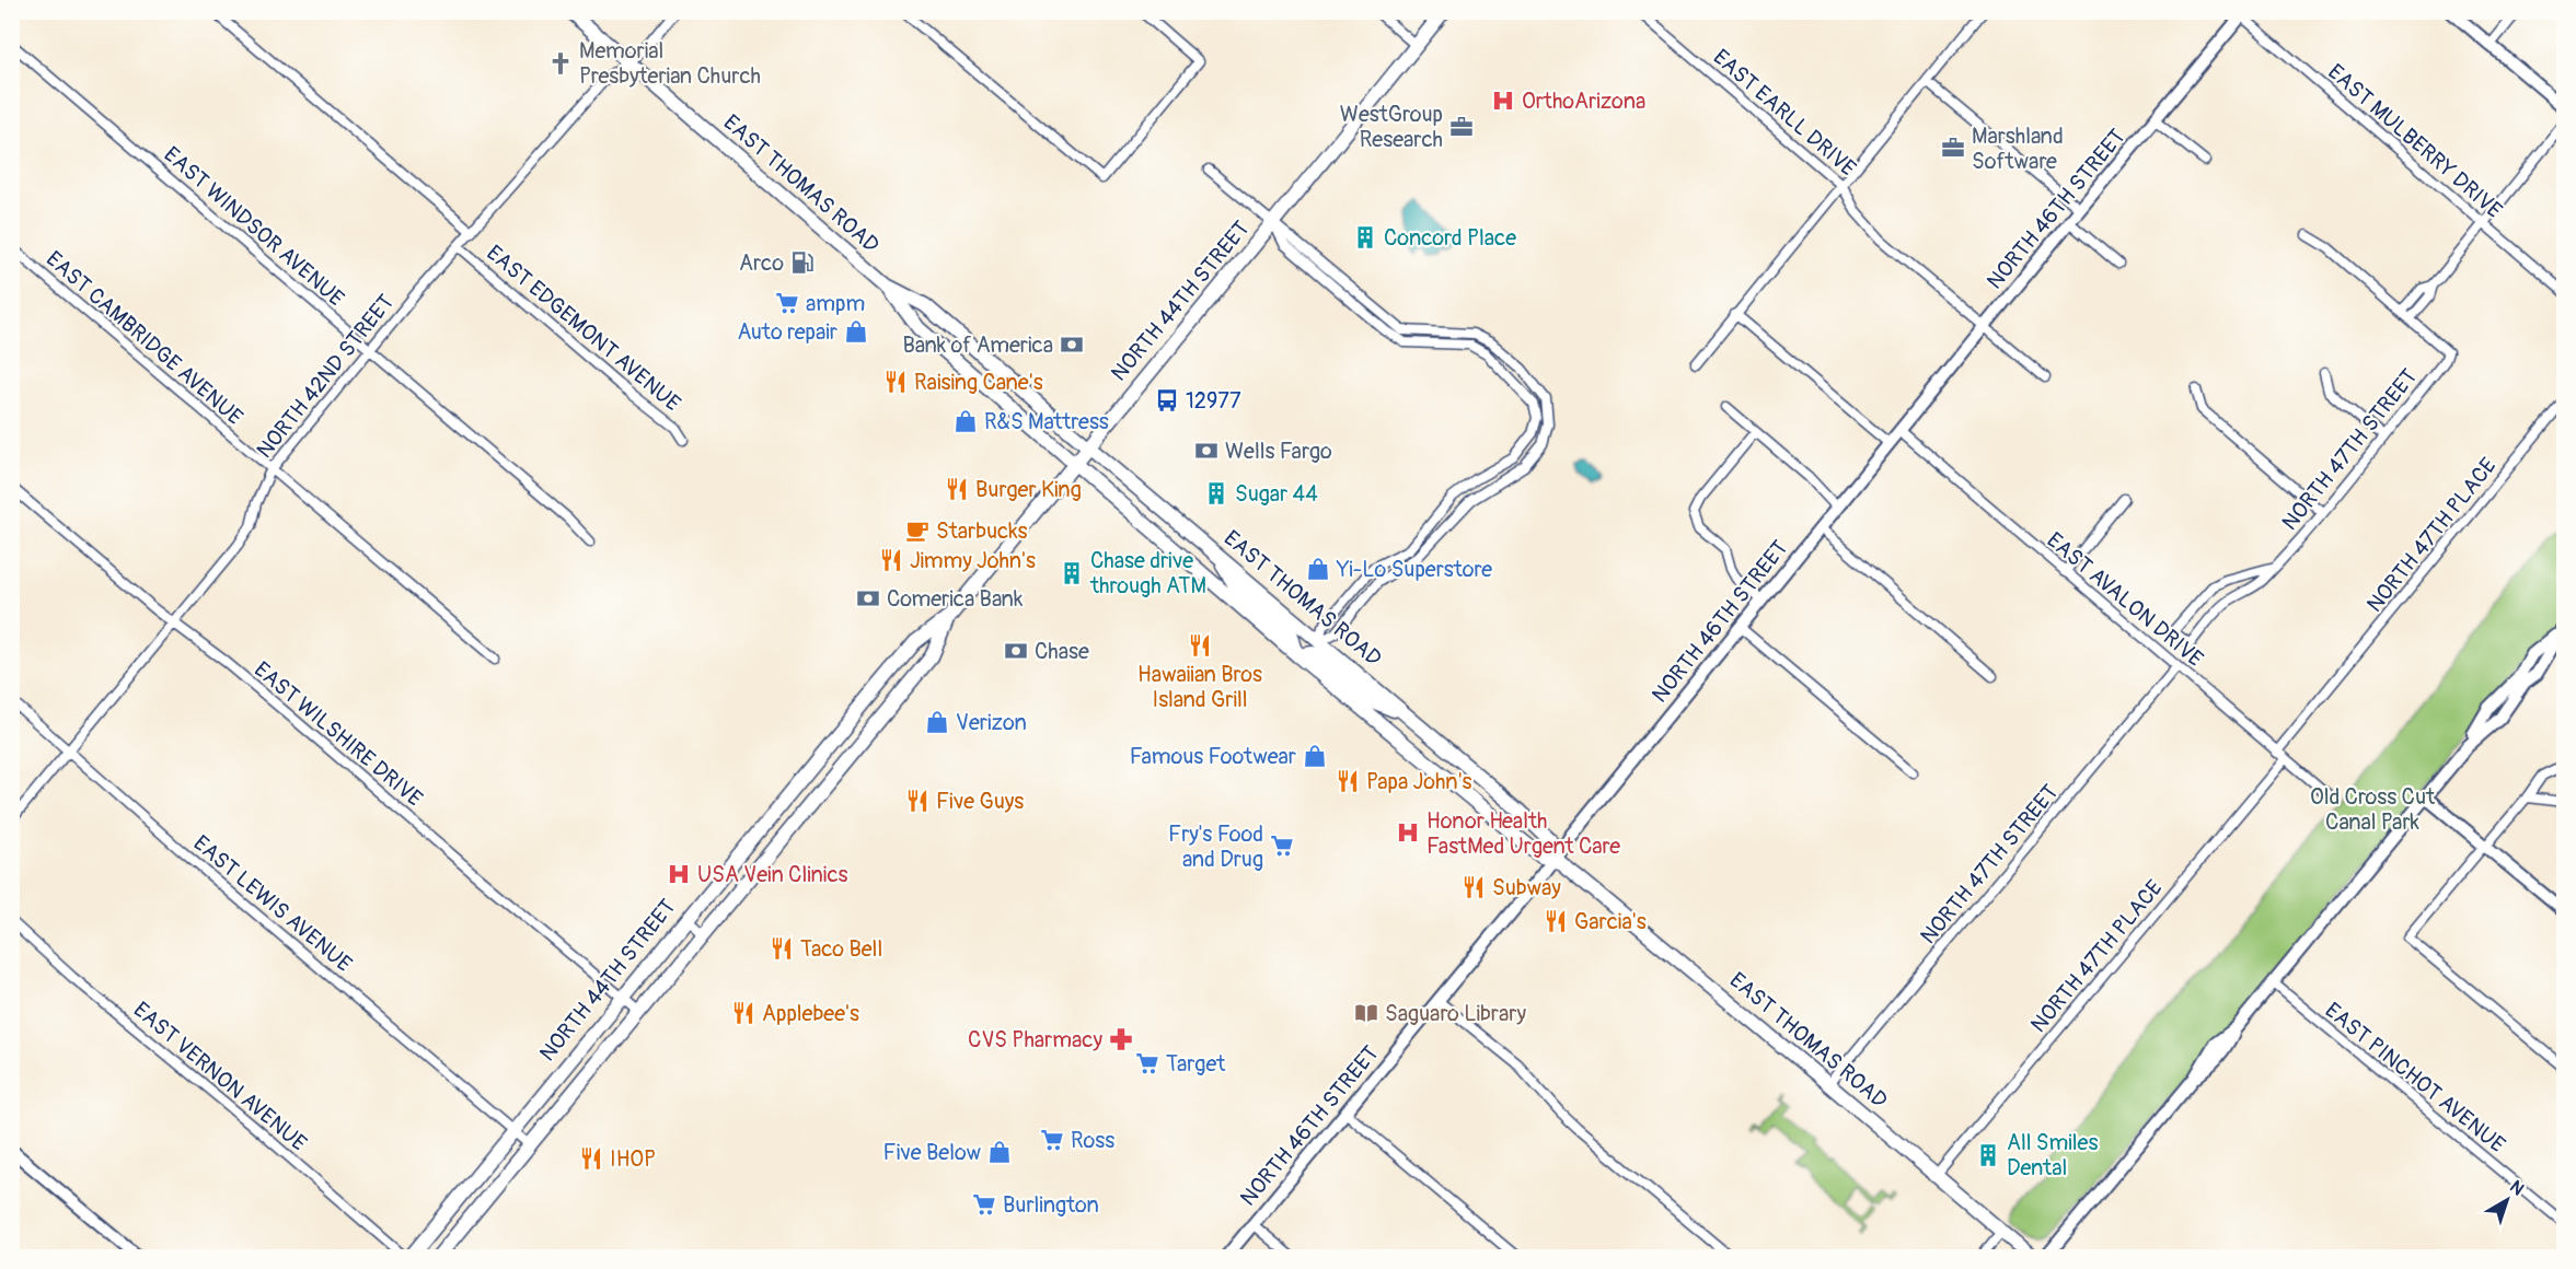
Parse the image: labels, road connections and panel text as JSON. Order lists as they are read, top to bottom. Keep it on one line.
{"streets":{"main road":["EAST THOMAS ROAD","NORTH 44TH STREET"],"street":["EAST EARLL DRIVE","EAST MULBERRY DRIVE","NORTH 46TH STREET","EAST WINDSOR AVENUE","EAST EDGEMONT AVENUE","EAST CAMBRIDGE AVENUE","NORTH 42ND STREET","NORTH 47TH STREET","NORTH 47TH PLACE","EAST AVALON DRIVE","EAST WILSHIRE DRIVE","EAST LEWIS AVENUE","EAST VERNON AVENUE","EAST PINCHOT AVENUE"]},"crossings":[["EAST EARLL DRIVE","NORTH 46TH STREET"],["EAST MULBERRY DRIVE","NORTH 46TH STREET"],["EAST THOMAS ROAD","NORTH 46TH STREET"],["EAST THOMAS ROAD","NORTH 44TH STREET"],["EAST THOMAS ROAD","NORTH 42ND STREET"],["EAST THOMAS ROAD","NORTH 47TH STREET"],["EAST THOMAS ROAD","NORTH 47TH PLACE"],["NORTH 46TH STREET","EAST AVALON DRIVE"],["EAST WINDSOR AVENUE","NORTH 42ND STREET"],["NORTH 44TH STREET","EAST WILSHIRE DRIVE"],["NORTH 44TH STREET","EAST LEWIS AVENUE"],["NORTH 44TH STREET","EAST VERNON AVENUE"],["EAST EDGEMONT AVENUE","NORTH 42ND STREET"],["EAST CAMBRIDGE AVENUE","NORTH 42ND STREET"],["NORTH 42ND STREET","EAST WILSHIRE DRIVE"],["NORTH 42ND STREET","EAST LEWIS AVENUE"],["NORTH 47TH STREET","EAST AVALON DRIVE"],["NORTH 47TH PLACE","EAST AVALON DRIVE"]],"parks":["Old Cross Cut Canal Park"],"places":{"church":["Memorial Presbyterian Church"],"hospital":["OrthoArizona","Honor Health FastMed Urgent Care","USA Vein Clinics"],"office":["WestGroup Research","Marshland Software"],"building":["Concord Place","Sugar 44","Chase drive through ATM","All Smiles Dental"],"fuel station":["Arco"],"supermarket":["ampm","Fry's Food and Drug","Target","Ross","Burlington"],"shop":["Auto repair","R&S Mattress","Yi-Lo Superstore","Verizon","Famous Footwear","Five Below"],"bank":["Bank of America","Wells Fargo","Comerica Bank","Chase"],"restaurant":["Raising Cane's","Burger King","Jimmy John's","Hawaiian Bros Island Grill","Papa John's","Five Guys","Subway","Garcia's","Taco Bell","Applebee's","IHOP"],"bus stop":["12977"],"cafe":["Starbucks"],"library":["Saguaro Library"],"pharmacy":["CVS Pharmacy"]},"north":"top right"}
